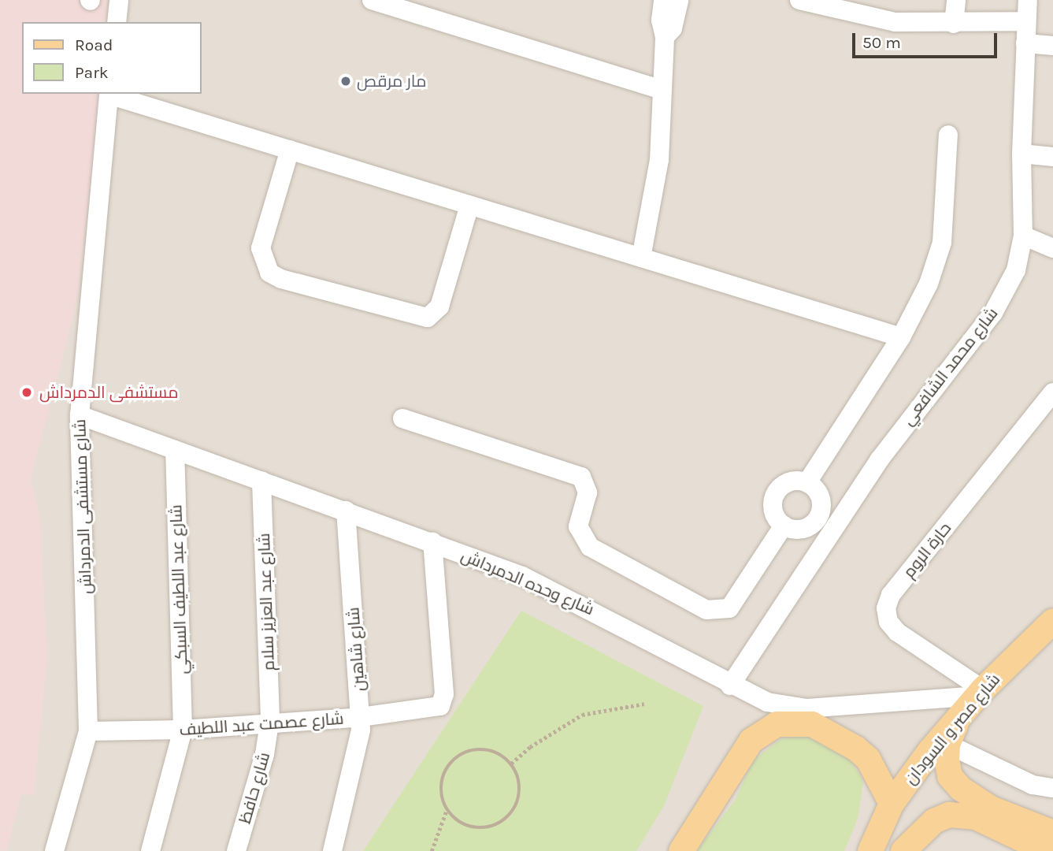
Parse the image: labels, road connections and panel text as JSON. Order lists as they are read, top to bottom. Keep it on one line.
{"streets":{"main road":["شارع مصر و السودان"],"street":["شارع محمد الشافعي","شارع مستشفى الدمرداش","حارة الروم","شارع وحده الدمرداش","شارع عبد اللطيف السبكي","شارع عبد العزيز سلام","شارع شاهين","شارع عصمت عبد اللطيف","شارع حافظ"]},"crossings":[["شارع محمد الشافعي","شارع وحده الدمرداش"],["شارع مستشفى الدمرداش","شارع وحده الدمرداش"],["شارع مستشفى الدمرداش","شارع عصمت عبد اللطيف"],["حارة الروم","شارع وحده الدمرداش"],["حارة الروم","شارع مصر و السودان"],["شارع وحده الدمرداش","شارع عبد اللطيف السبكي"],["شارع وحده الدمرداش","شارع عبد العزيز سلام"],["شارع وحده الدمرداش","شارع شاهين"],["شارع وحده الدمرداش","شارع عصمت عبد اللطيف"],["شارع وحده الدمرداش","شارع مصر و السودان"],["شارع عبد اللطيف السبكي","شارع عصمت عبد اللطيف"],["شارع عبد العزيز سلام","شارع عصمت عبد اللطيف"],["شارع عبد العزيز سلام","شارع حافظ"],["شارع شاهين","شارع عصمت عبد اللطيف"],["شارع عصمت عبد اللطيف","شارع حافظ"]],"places":["مار مرقص","مستشفى الدمرداش"],"legend":["Road","Park"],"scale_bar":"50 m"}
